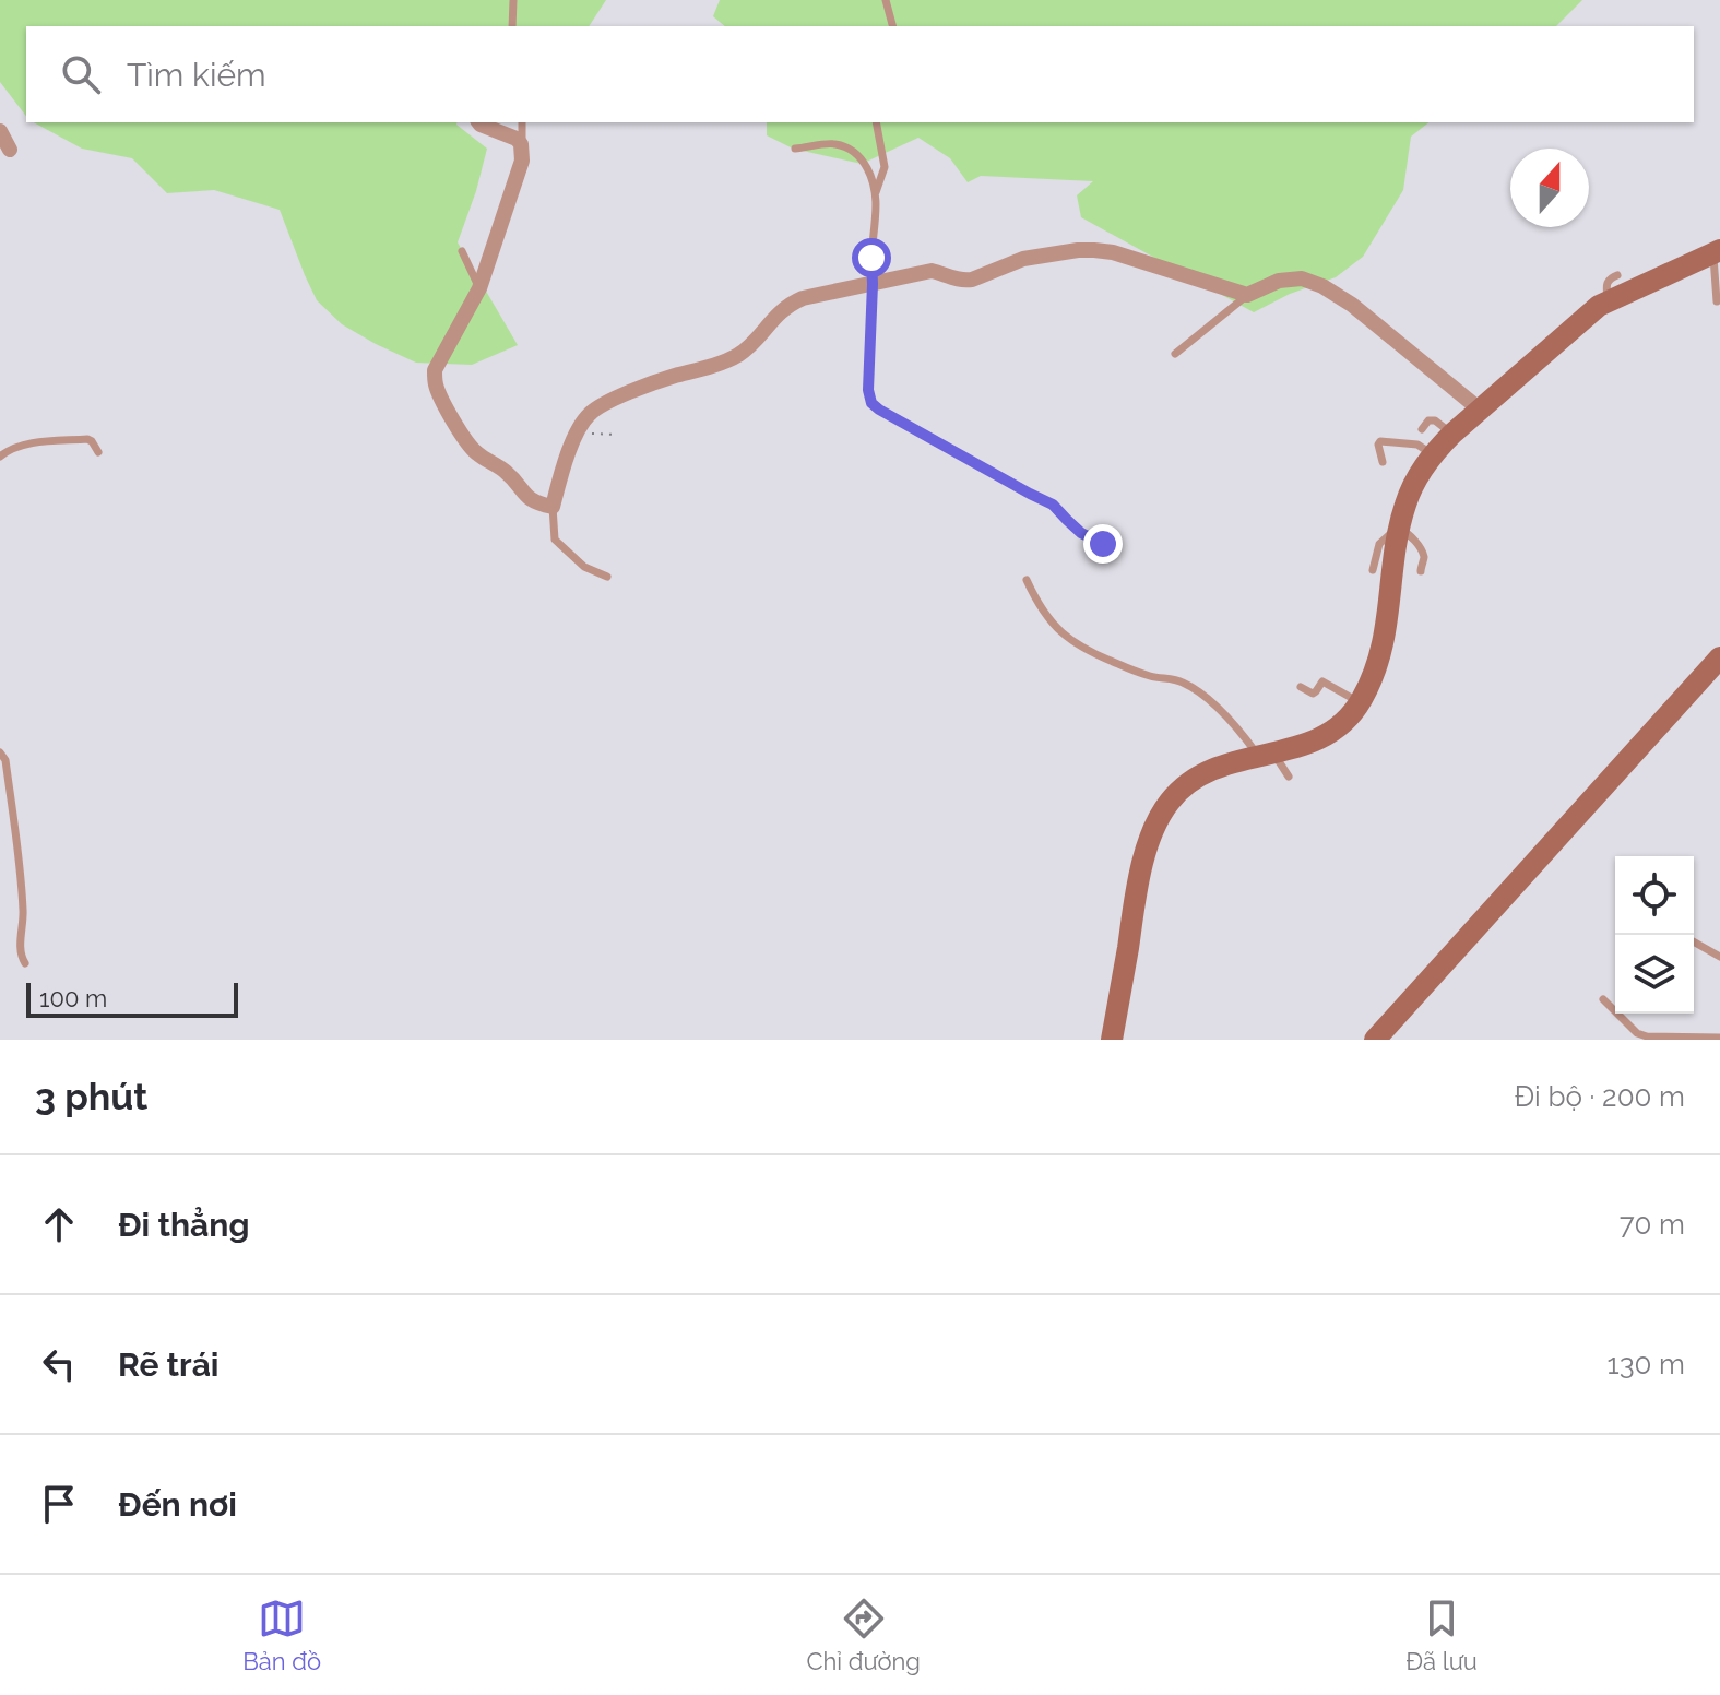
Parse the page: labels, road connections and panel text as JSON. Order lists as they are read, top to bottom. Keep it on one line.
{"scale_bar":"100 m","north":"top","page":{"search":"Tìm kiếm","scale":"100 m","heading":["3 phút","Đi bộ · 200 m"],"list":[["Đi thẳng","70 m"],["Rẽ trái","130 m"],"Đến nơi"],"nav":["Bản đồ","Chỉ đường","Đã lưu"]}}
